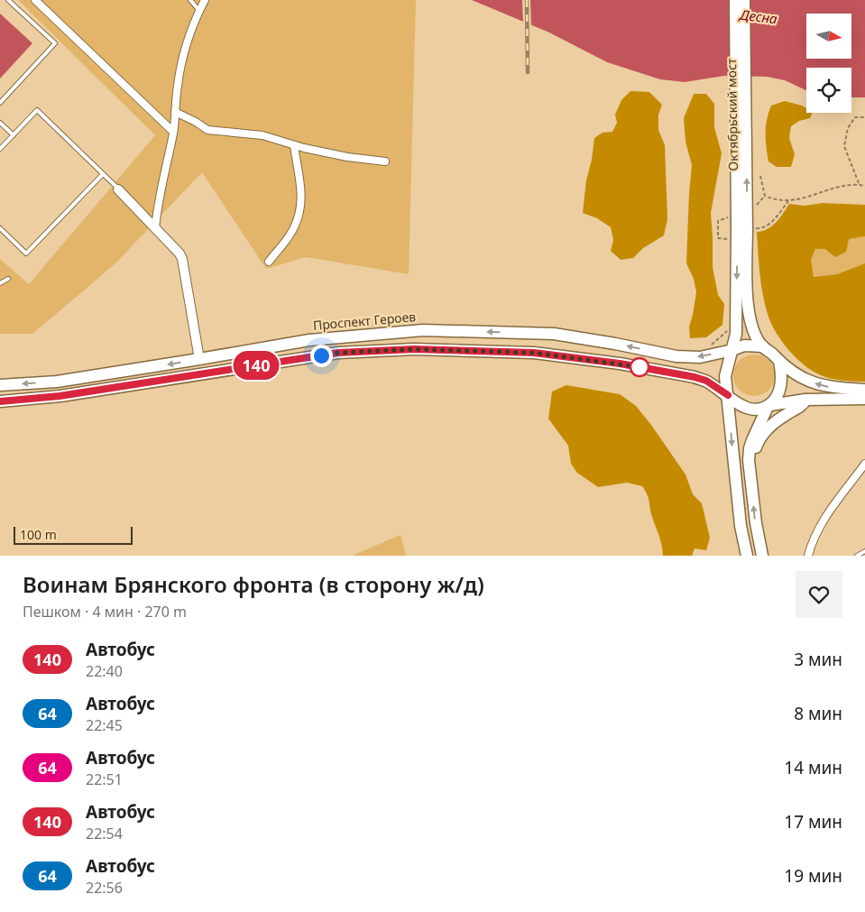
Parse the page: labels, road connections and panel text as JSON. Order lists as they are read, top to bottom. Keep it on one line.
{"streets":{"main road":["Октябрьский мост","Проспект Героев"]},"water":["Десна"],"lines":["bus line 140"],"scale_bar":"100 m","north":"right","page":{"on_map":"140","scale":"100 m","heading":["Воинам Брянского фронта (в сторону ж/д)","Пешком · 4 мин · 270 m"],"list":[{"mark":"140","name":"Автобус","note":"22:40","value":"3 мин"},{"mark":"64","name":"Автобус","note":"22:45","value":"8 мин"},{"mark":"64","name":"Автобус","note":"22:51","value":"14 мин"},{"mark":"140","name":"Автобус","note":"22:54","value":"17 мин"},{"mark":"64","name":"Автобус","note":"22:56","value":"19 мин"}]}}
